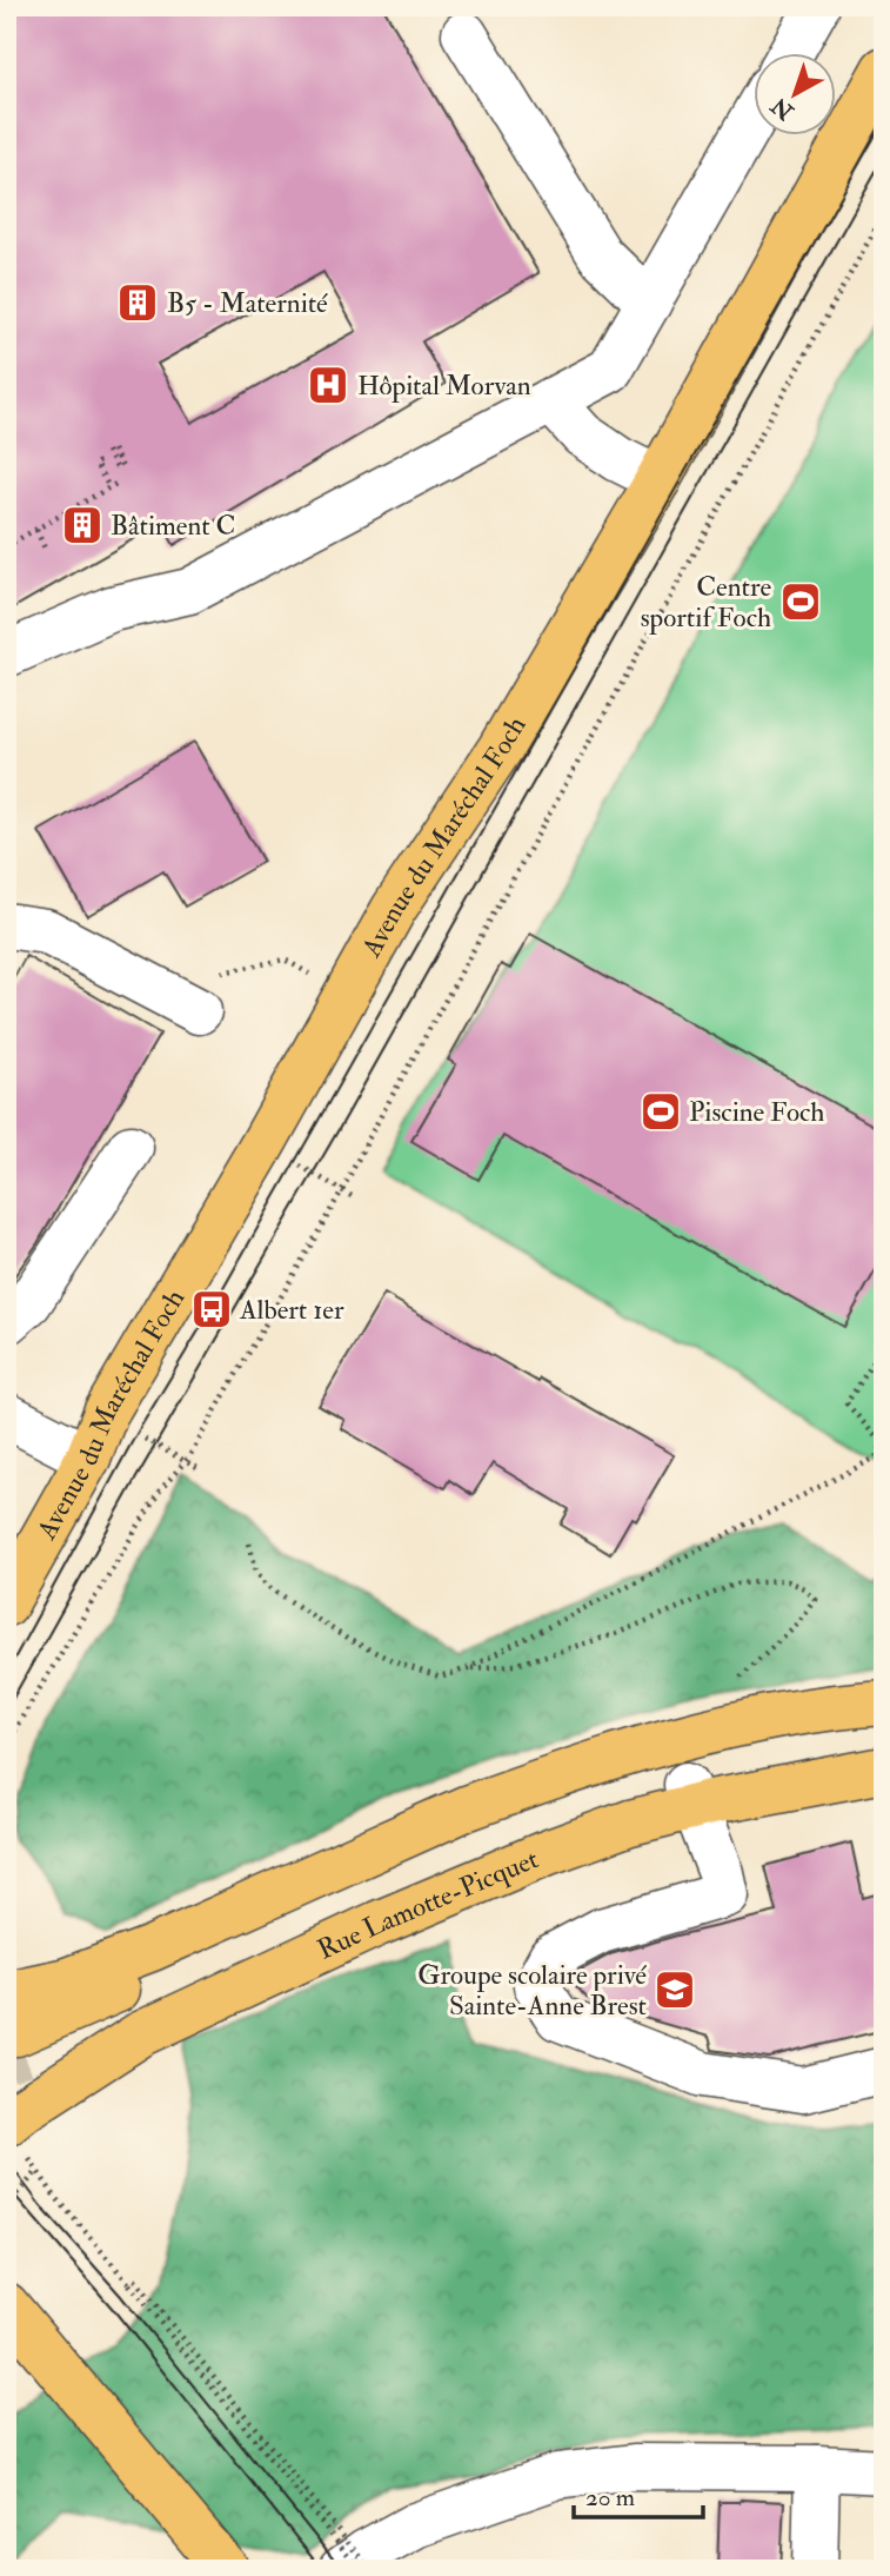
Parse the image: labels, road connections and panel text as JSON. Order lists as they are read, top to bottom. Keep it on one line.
{"streets":{"main road":["Avenue du Maréchal Foch","Rue Lamotte-Picquet"]},"places":{"building":["B5 - Maternité","Bâtiment C"],"hospital":["Hôpital Morvan"],"sports":["Centre sportif Foch","Piscine Foch"],"bus stop":["Albert 1er"],"school or university":["Groupe scolaire privé Sainte-Anne Brest"]},"scale_bar":"20 m","north":"bottom left"}
